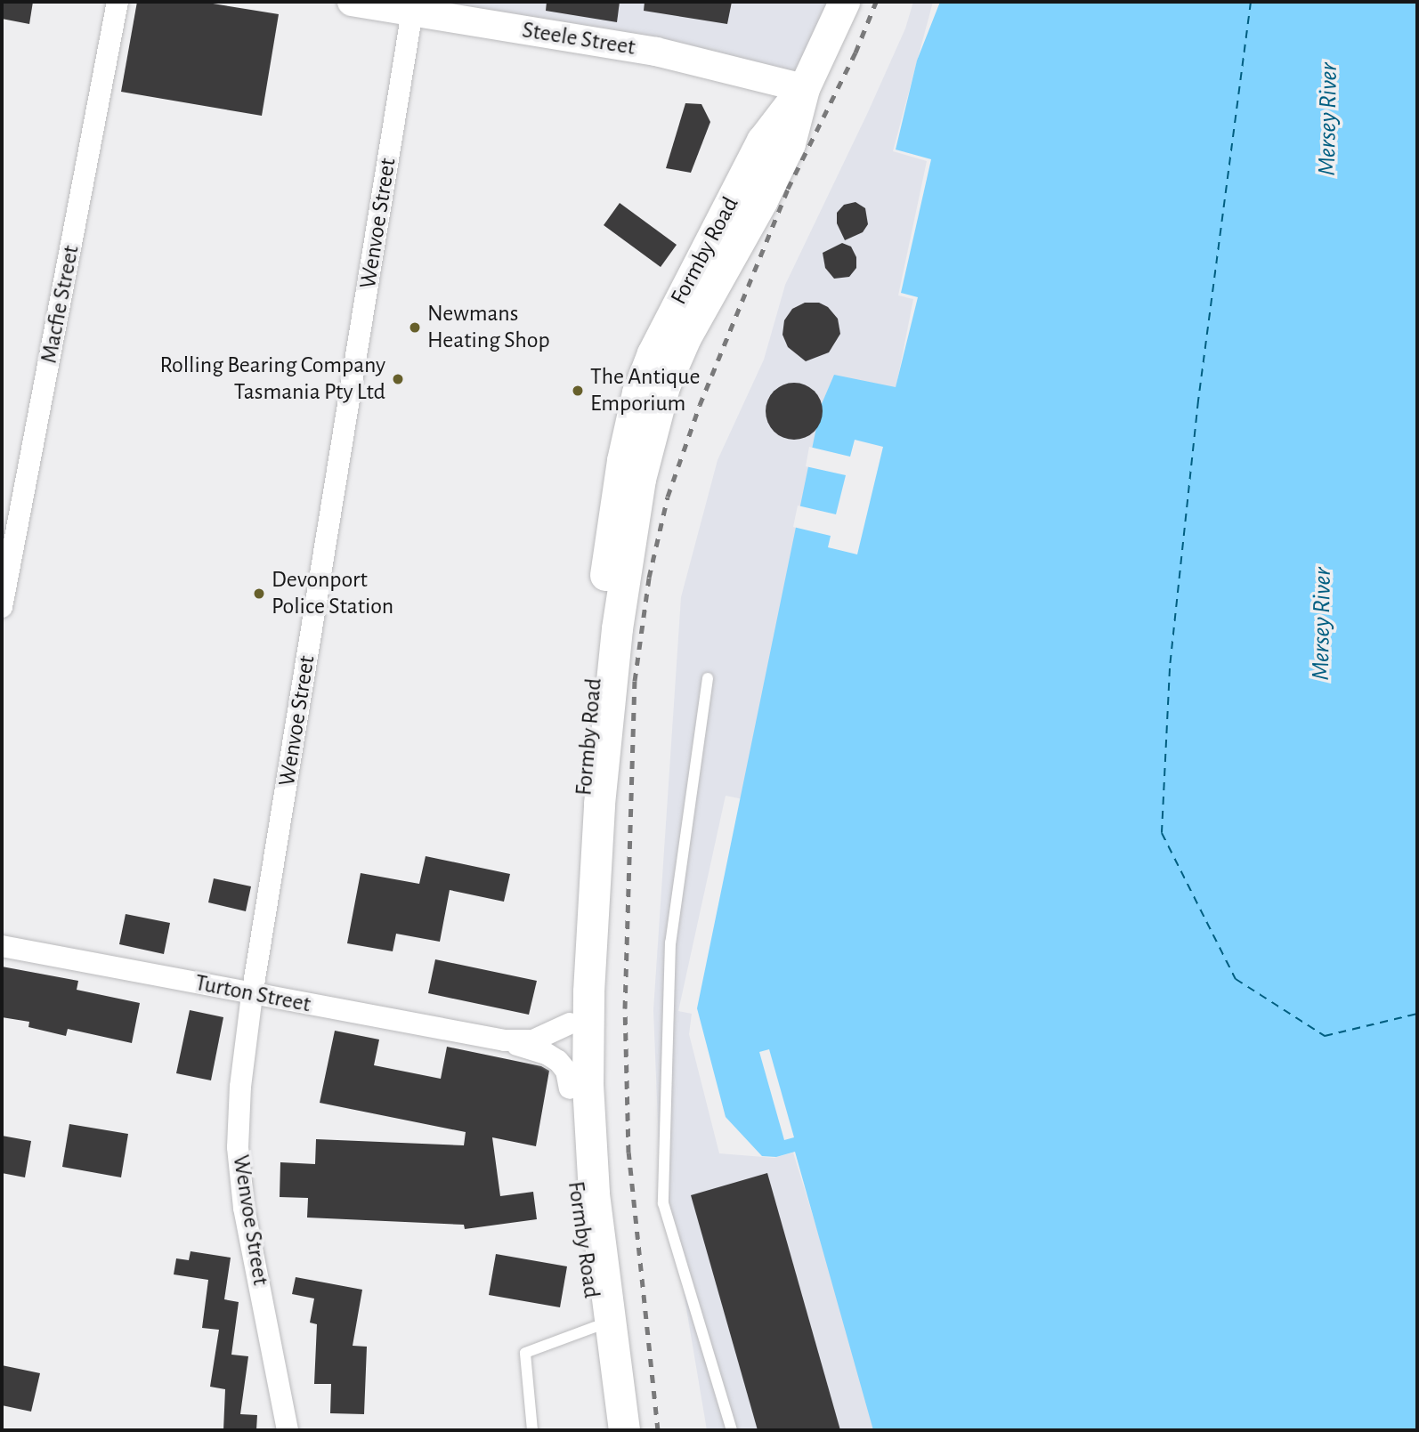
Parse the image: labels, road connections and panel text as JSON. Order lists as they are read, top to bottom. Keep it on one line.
{"streets":{"main road":["Formby Road"],"street":["Steele Street","Wenvoe Street","Macfie Street","Turton Street"]},"crossings":[["Steele Street","Wenvoe Street"],["Steele Street","Formby Road"],["Wenvoe Street","Turton Street"],["Formby Road","Turton Street"]],"water":["Mersey River"],"places":["Newmans Heating Shop","Rolling Bearing Company Tasmania Pty Ltd","The Antique Emporium","Devonport Police Station"]}
